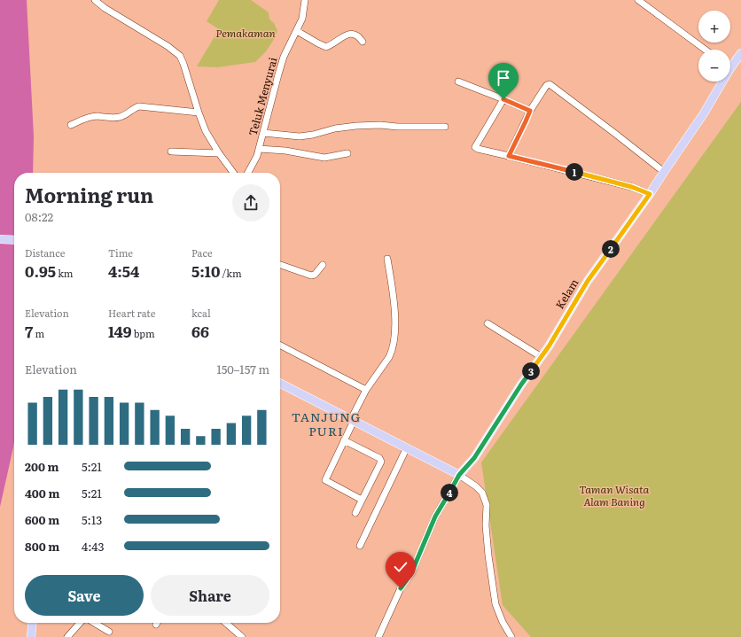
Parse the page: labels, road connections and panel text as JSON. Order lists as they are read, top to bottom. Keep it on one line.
{"streets":{"main road":["Kelam"],"street":["Teluk Menyurai"]},"districts":["TANJUNG PURI"],"parks":["Pemakaman","Taman Wisata Alam Baning"],"page":{"map_buttons":["+","−"],"pins":["1","2","3","4"],"heading":["Morning run","08:22"],"stats":[["Distance","0.95 km"],["Time","4:54"],["Pace","5:10 /km"],["Elevation","7 m"],["Heart rate","149 bpm"],["kcal","66"]],"chart":["Elevation","150–157 m"],"list":[{"name":"200 m","note":"5:21"},{"name":"400 m","note":"5:21"},{"name":"600 m","note":"5:13"},{"name":"800 m","note":"4:43"}],"buttons":["Save","Share"]}}
